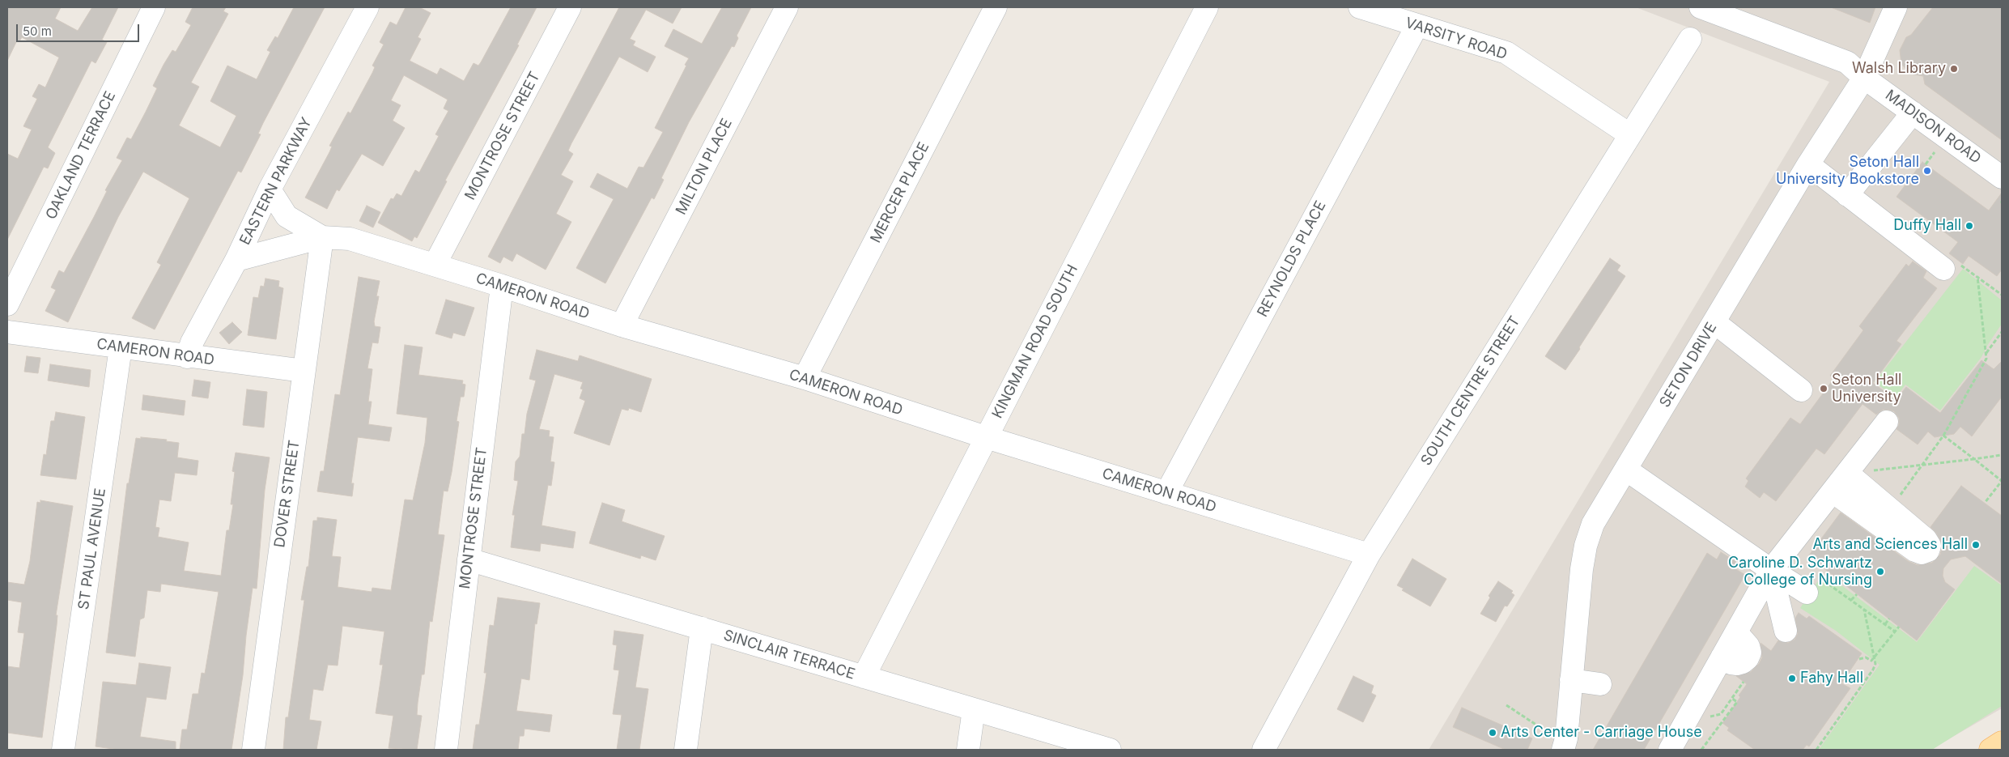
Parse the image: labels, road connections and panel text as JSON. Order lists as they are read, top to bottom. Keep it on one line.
{"streets":{"street":["VARSITY ROAD","MADISON ROAD","MONTROSE STREET","OAKLAND TERRACE","MILTON PLACE","EASTERN PARKWAY","MERCER PLACE","REYNOLDS PLACE","CAMERON ROAD","KINGMAN ROAD SOUTH","SETON DRIVE","SOUTH CENTRE STREET","DOVER STREET","ST PAUL AVENUE","SINCLAIR TERRACE"]},"crossings":[["VARSITY ROAD","REYNOLDS PLACE"],["VARSITY ROAD","SOUTH CENTRE STREET"],["MADISON ROAD","SETON DRIVE"],["MONTROSE STREET","CAMERON ROAD"],["MONTROSE STREET","SINCLAIR TERRACE"],["MILTON PLACE","CAMERON ROAD"],["EASTERN PARKWAY","CAMERON ROAD"],["MERCER PLACE","CAMERON ROAD"],["REYNOLDS PLACE","CAMERON ROAD"],["CAMERON ROAD","KINGMAN ROAD SOUTH"],["CAMERON ROAD","SOUTH CENTRE STREET"],["CAMERON ROAD","DOVER STREET"],["CAMERON ROAD","ST PAUL AVENUE"],["KINGMAN ROAD SOUTH","SINCLAIR TERRACE"]],"places":["Walsh Library","Seton Hall University Bookstore","Duffy Hall","Seton Hall University","Arts and Sciences Hall","Caroline D. Schwartz College of Nursing","Fahy Hall","Arts Center - Carriage House"],"scale_bar":"50 m"}
